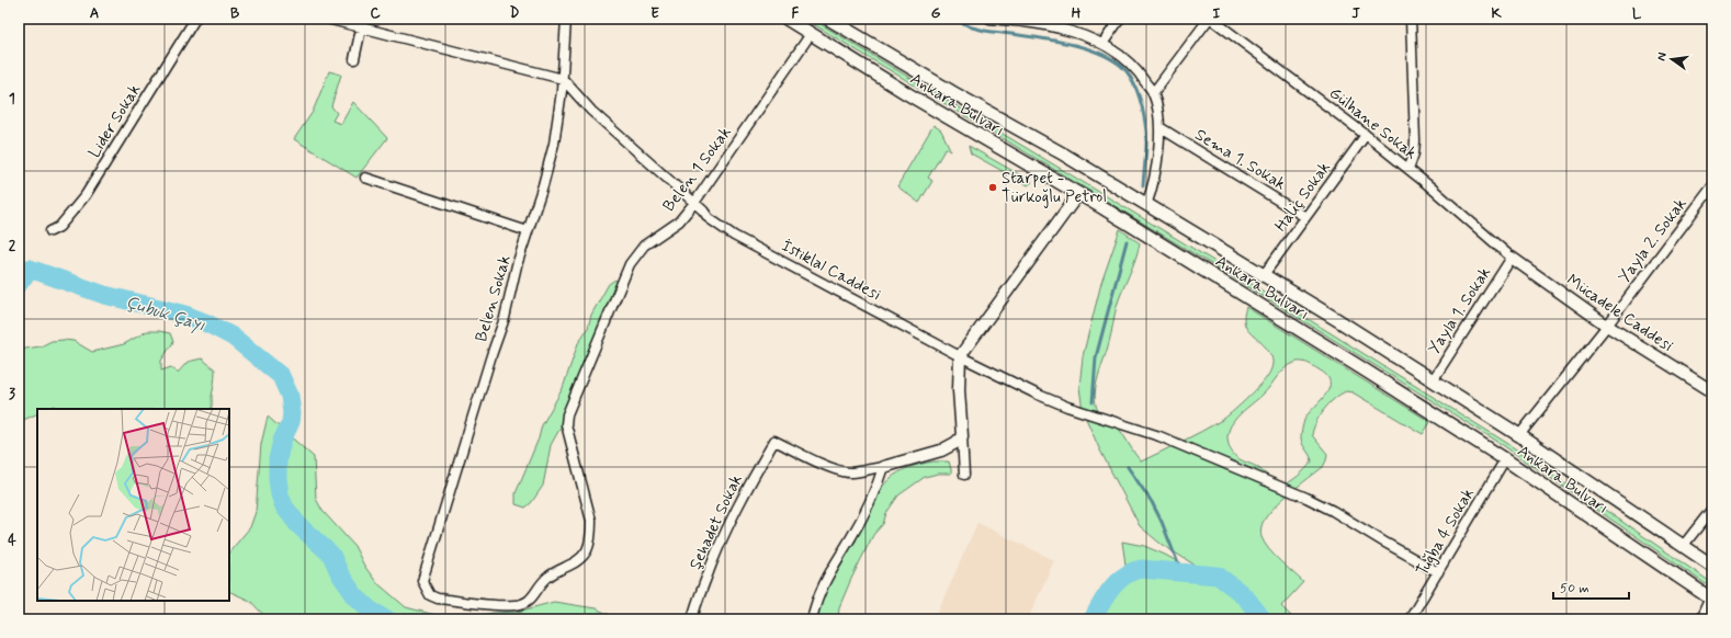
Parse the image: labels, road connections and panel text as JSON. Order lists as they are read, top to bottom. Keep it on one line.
{"streets":{"main road":["Ankara Bulvarı"],"street":["Lider Sokak","Gülhane Sokak","Sema 1. Sokak","Belen 1 Sokak","Haliç Sokak","Yayla 2. Sokak","İstiklal Caddesi","Belen Sokak","Yayla 1. Sokak","Mücadele Caddesi","Şehadet Sokak","Tuğba 4 Sokak"]},"crossings":[["Ankara Bulvarı","Belen 1 Sokak"],["Ankara Bulvarı","Haliç Sokak"],["Ankara Bulvarı","Yayla 2. Sokak"],["Ankara Bulvarı","Yayla 1. Sokak"],["Ankara Bulvarı","Tuğba 4 Sokak"],["Gülhane Sokak","Haliç Sokak"],["Gülhane Sokak","Yayla 1. Sokak"],["Gülhane Sokak","Mücadele Caddesi"],["Sema 1. Sokak","Haliç Sokak"],["Belen 1 Sokak","İstiklal Caddesi"],["Belen 1 Sokak","Belen Sokak"],["Yayla 2. Sokak","Mücadele Caddesi"],["İstiklal Caddesi","Belen Sokak"],["İstiklal Caddesi","Tuğba 4 Sokak"],["Yayla 1. Sokak","Mücadele Caddesi"]],"water":["Çubuk Çayı"],"places":["Starpet - Türkoğlu Petrol"],"scale_bar":"50 m","north":"left","grid":{"columns":["A","B","C","D","E","F","G","H","I","J","K","L"],"rows":["1","2","3","4"]}}
